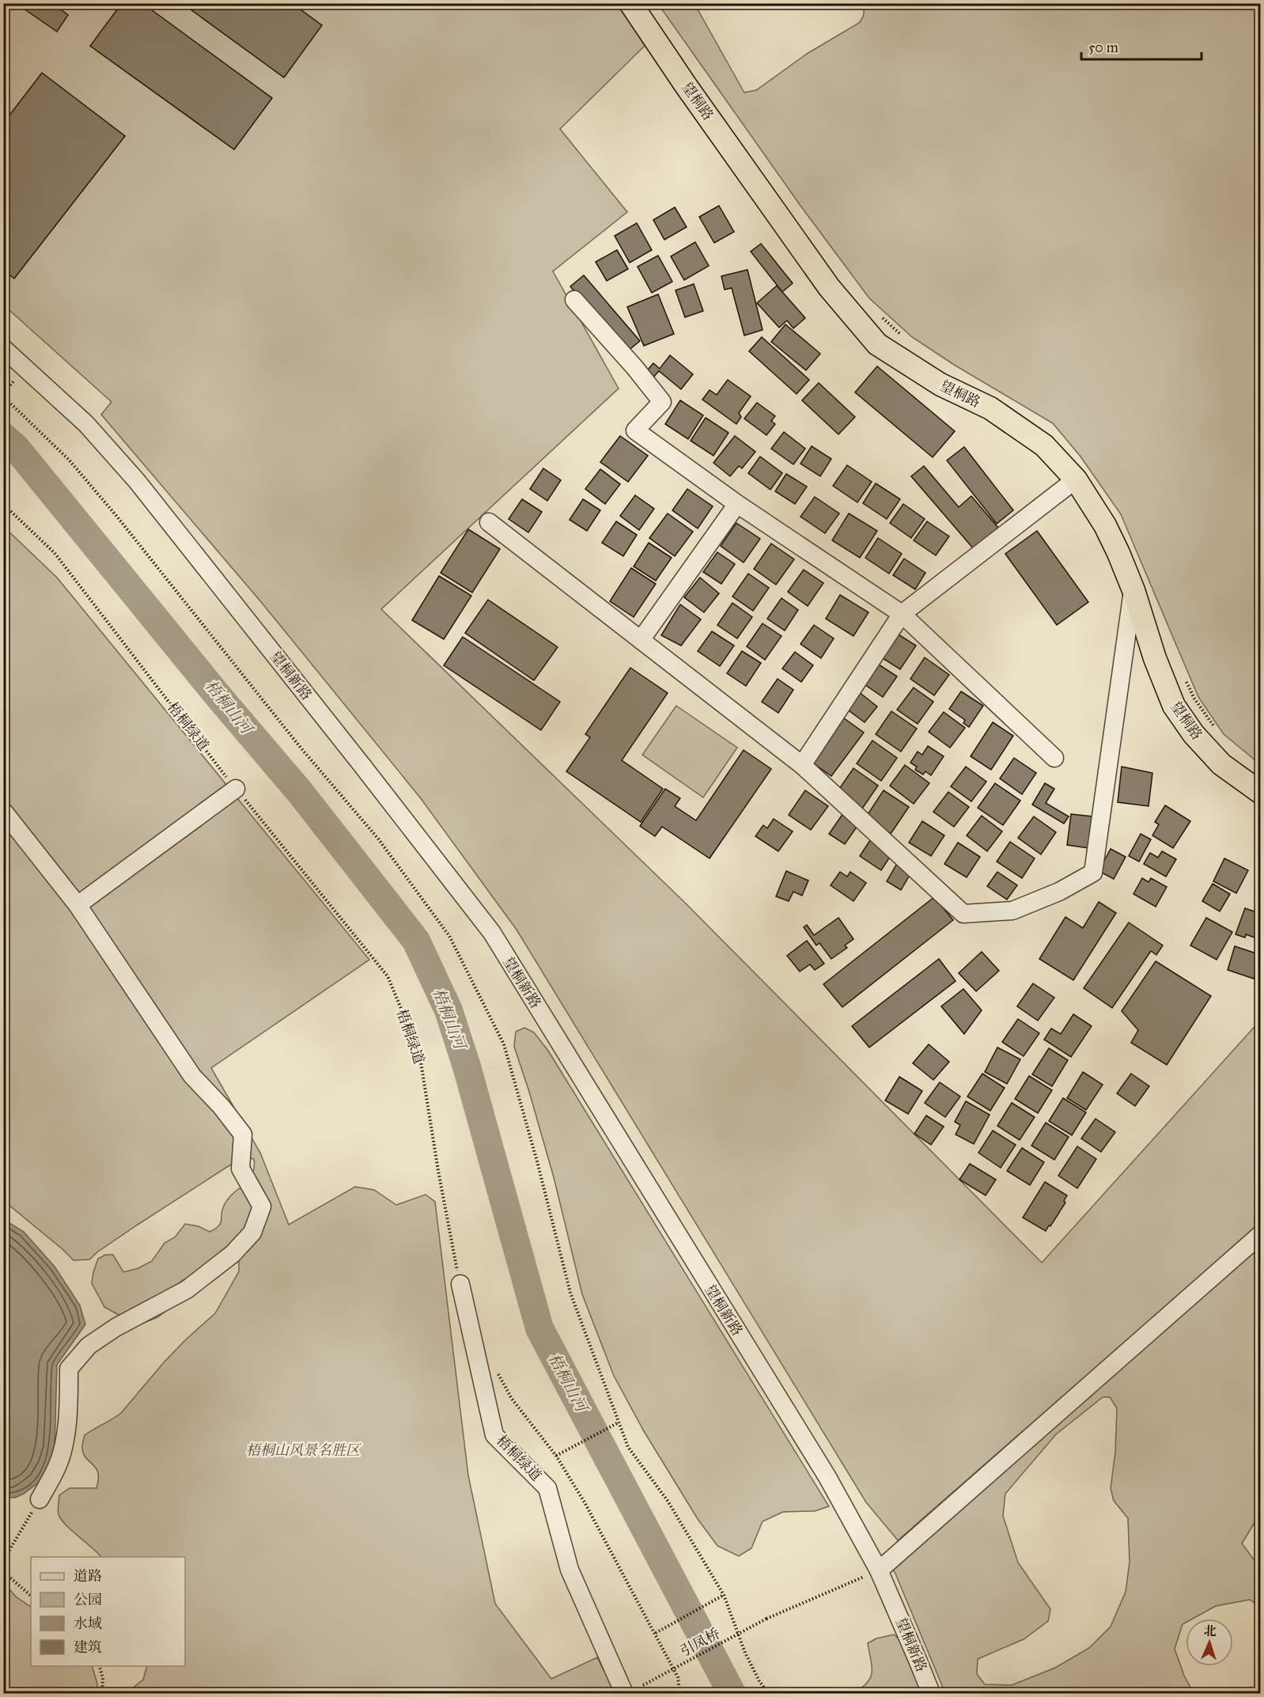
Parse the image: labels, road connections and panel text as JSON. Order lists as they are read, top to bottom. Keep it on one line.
{"streets":{"main road":["望桐路"],"street":["望桐新路","梧桐绿道"],"path":["引凤桥"]},"crossings":[["望桐新路","引凤桥"]],"water":["梧桐山河"],"parks":["梧桐山风景名胜区"],"legend":["道路","公园","水域","建筑"],"scale_bar":"50 m","north":"top"}
